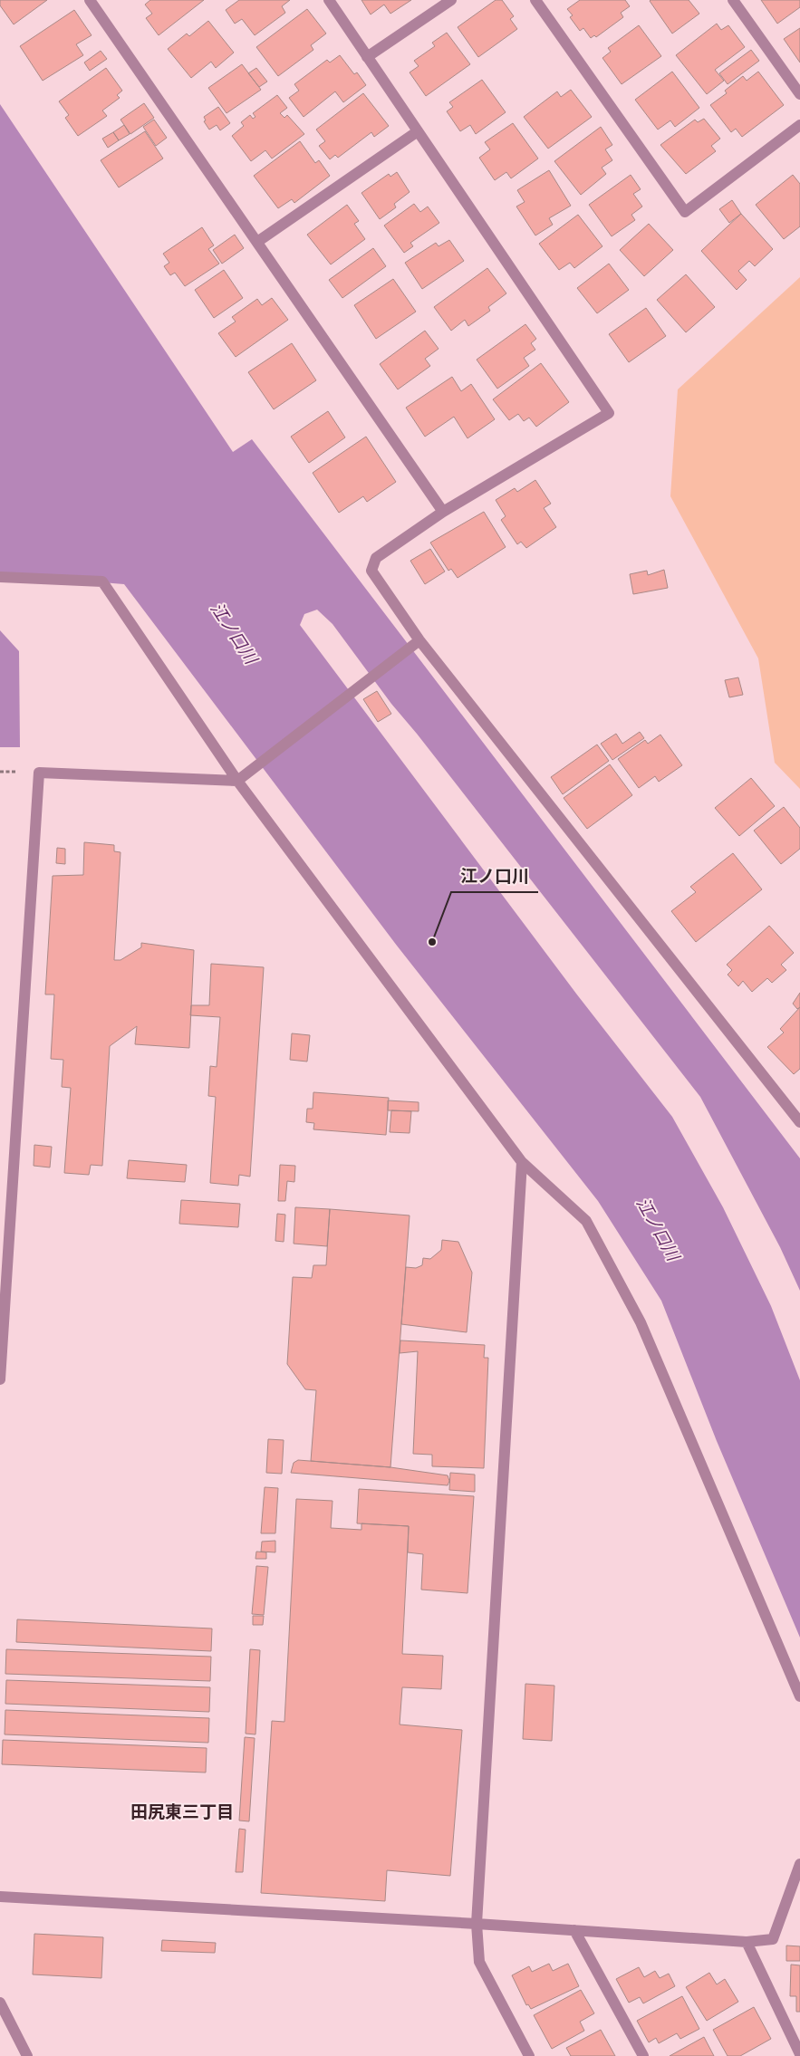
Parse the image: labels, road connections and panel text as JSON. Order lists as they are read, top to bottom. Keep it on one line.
{"districts":["田尻東三丁目"],"water":["江ノ口川"],"places":["江ノ口川"]}
